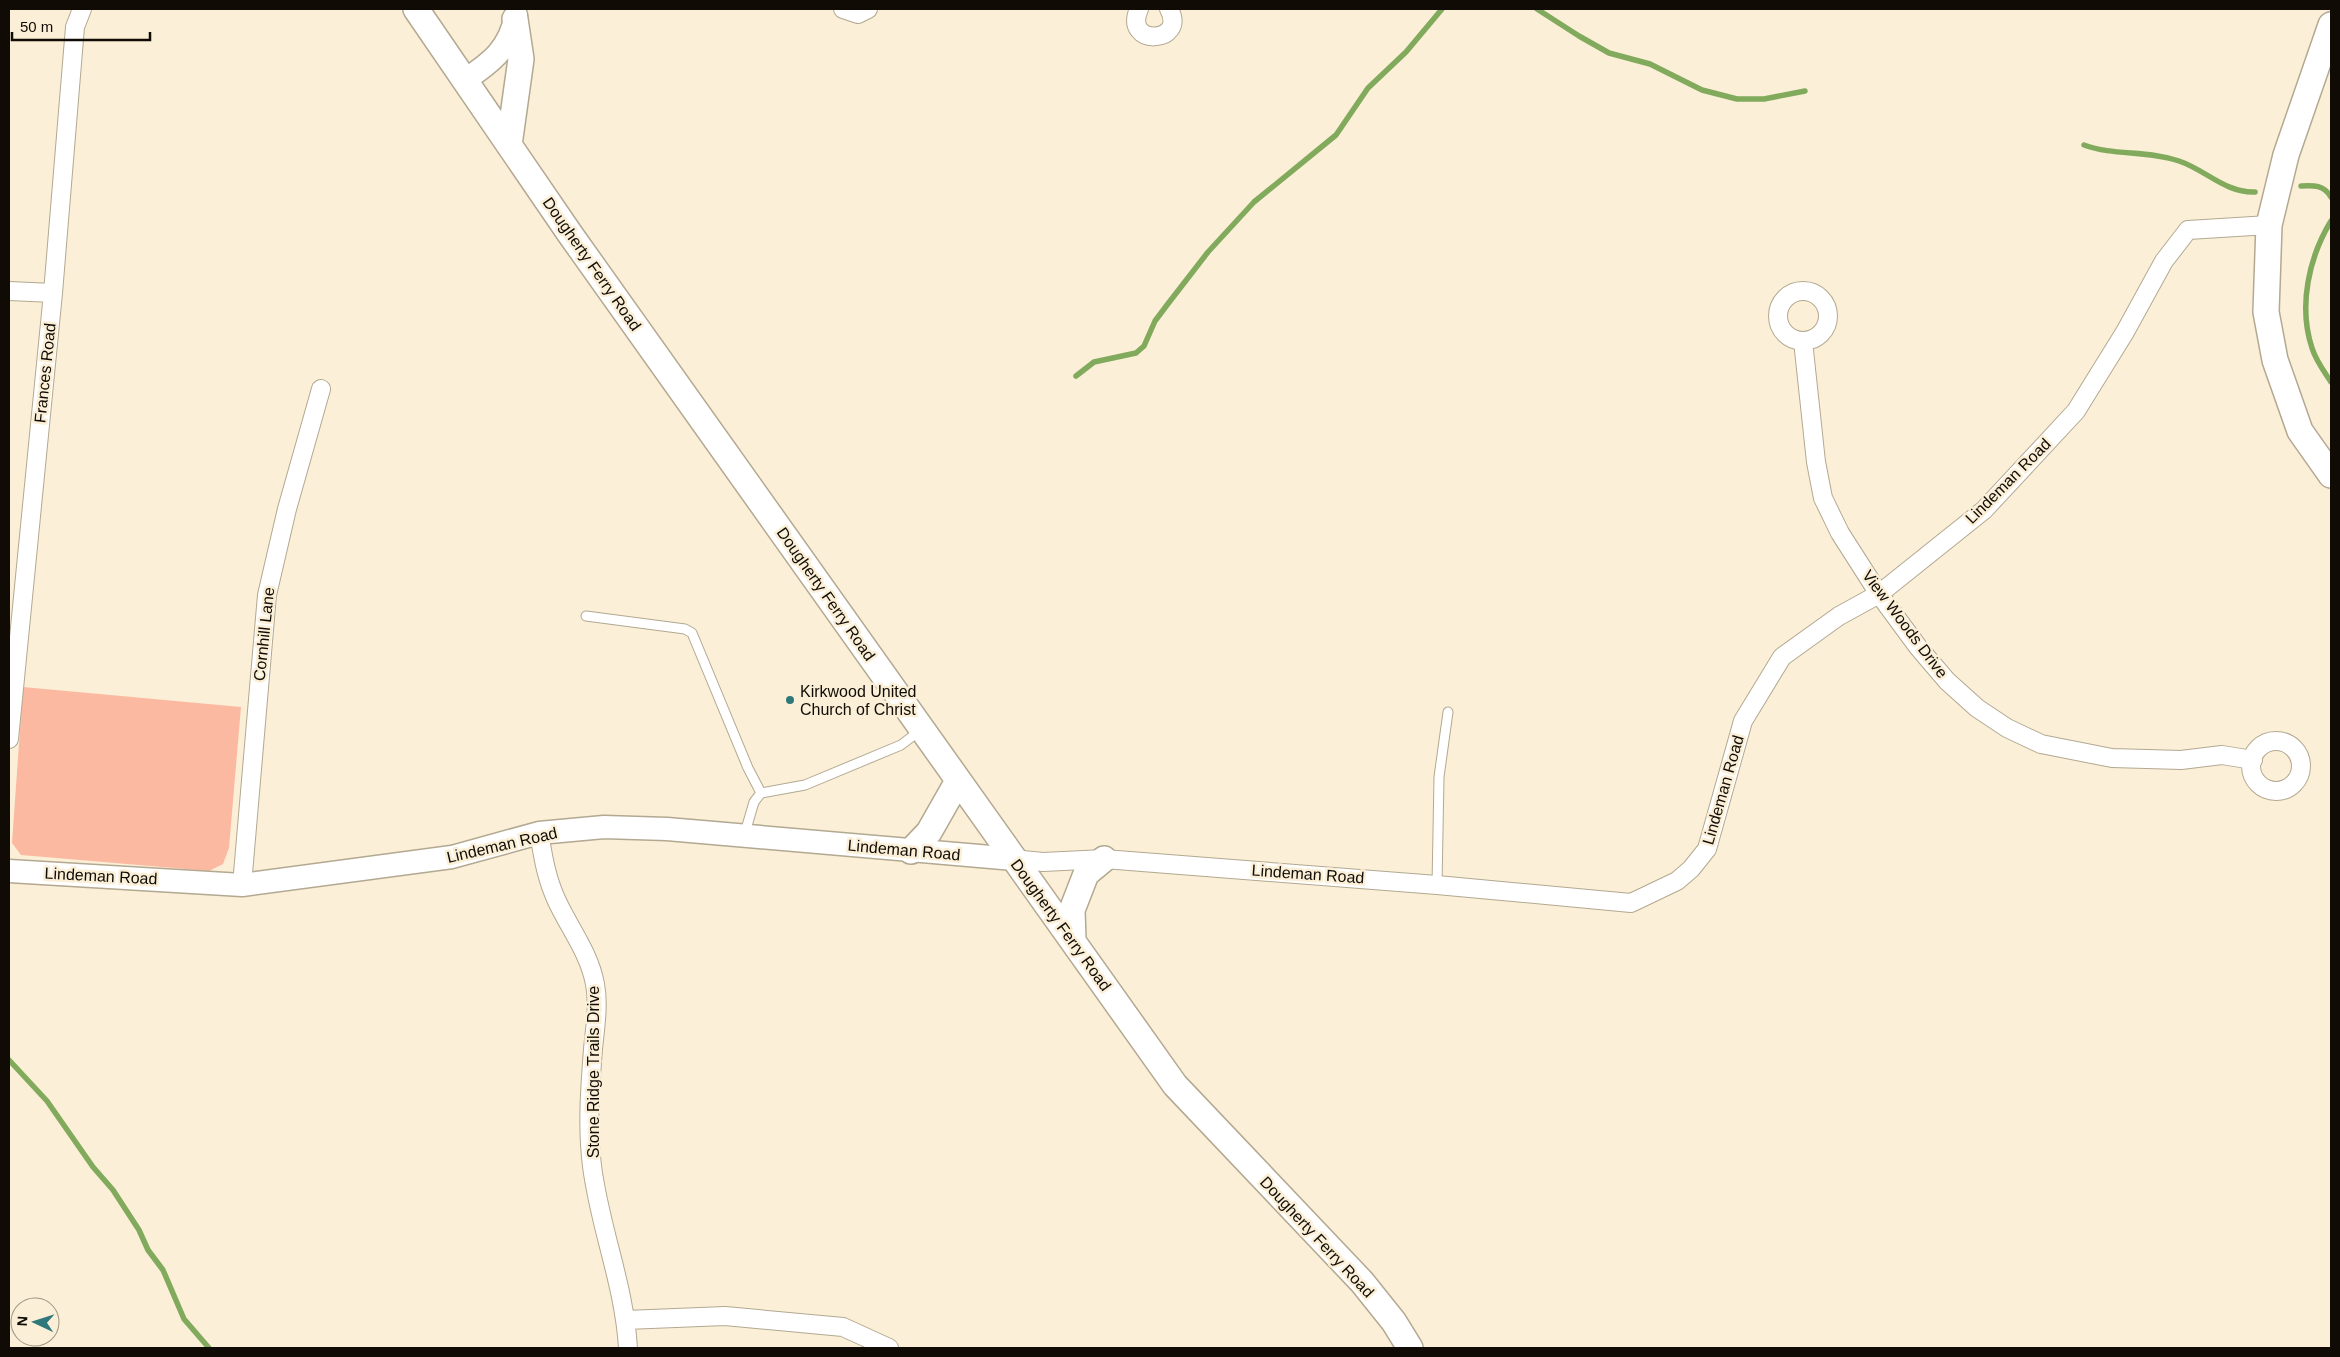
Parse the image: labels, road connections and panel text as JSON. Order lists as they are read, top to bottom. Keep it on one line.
{"streets":{"main road":["Dougherty Ferry Road"],"street":["Frances Road","Lindeman Road","View Woods Drive","Cornhill Lane","Stone Ridge Trails Drive"]},"crossings":[["Dougherty Ferry Road","Lindeman Road"],["Lindeman Road","View Woods Drive"],["Lindeman Road","Cornhill Lane"],["Lindeman Road","Stone Ridge Trails Drive"]],"places":["Kirkwood United Church of Christ"],"scale_bar":"50 m","north":"left"}
